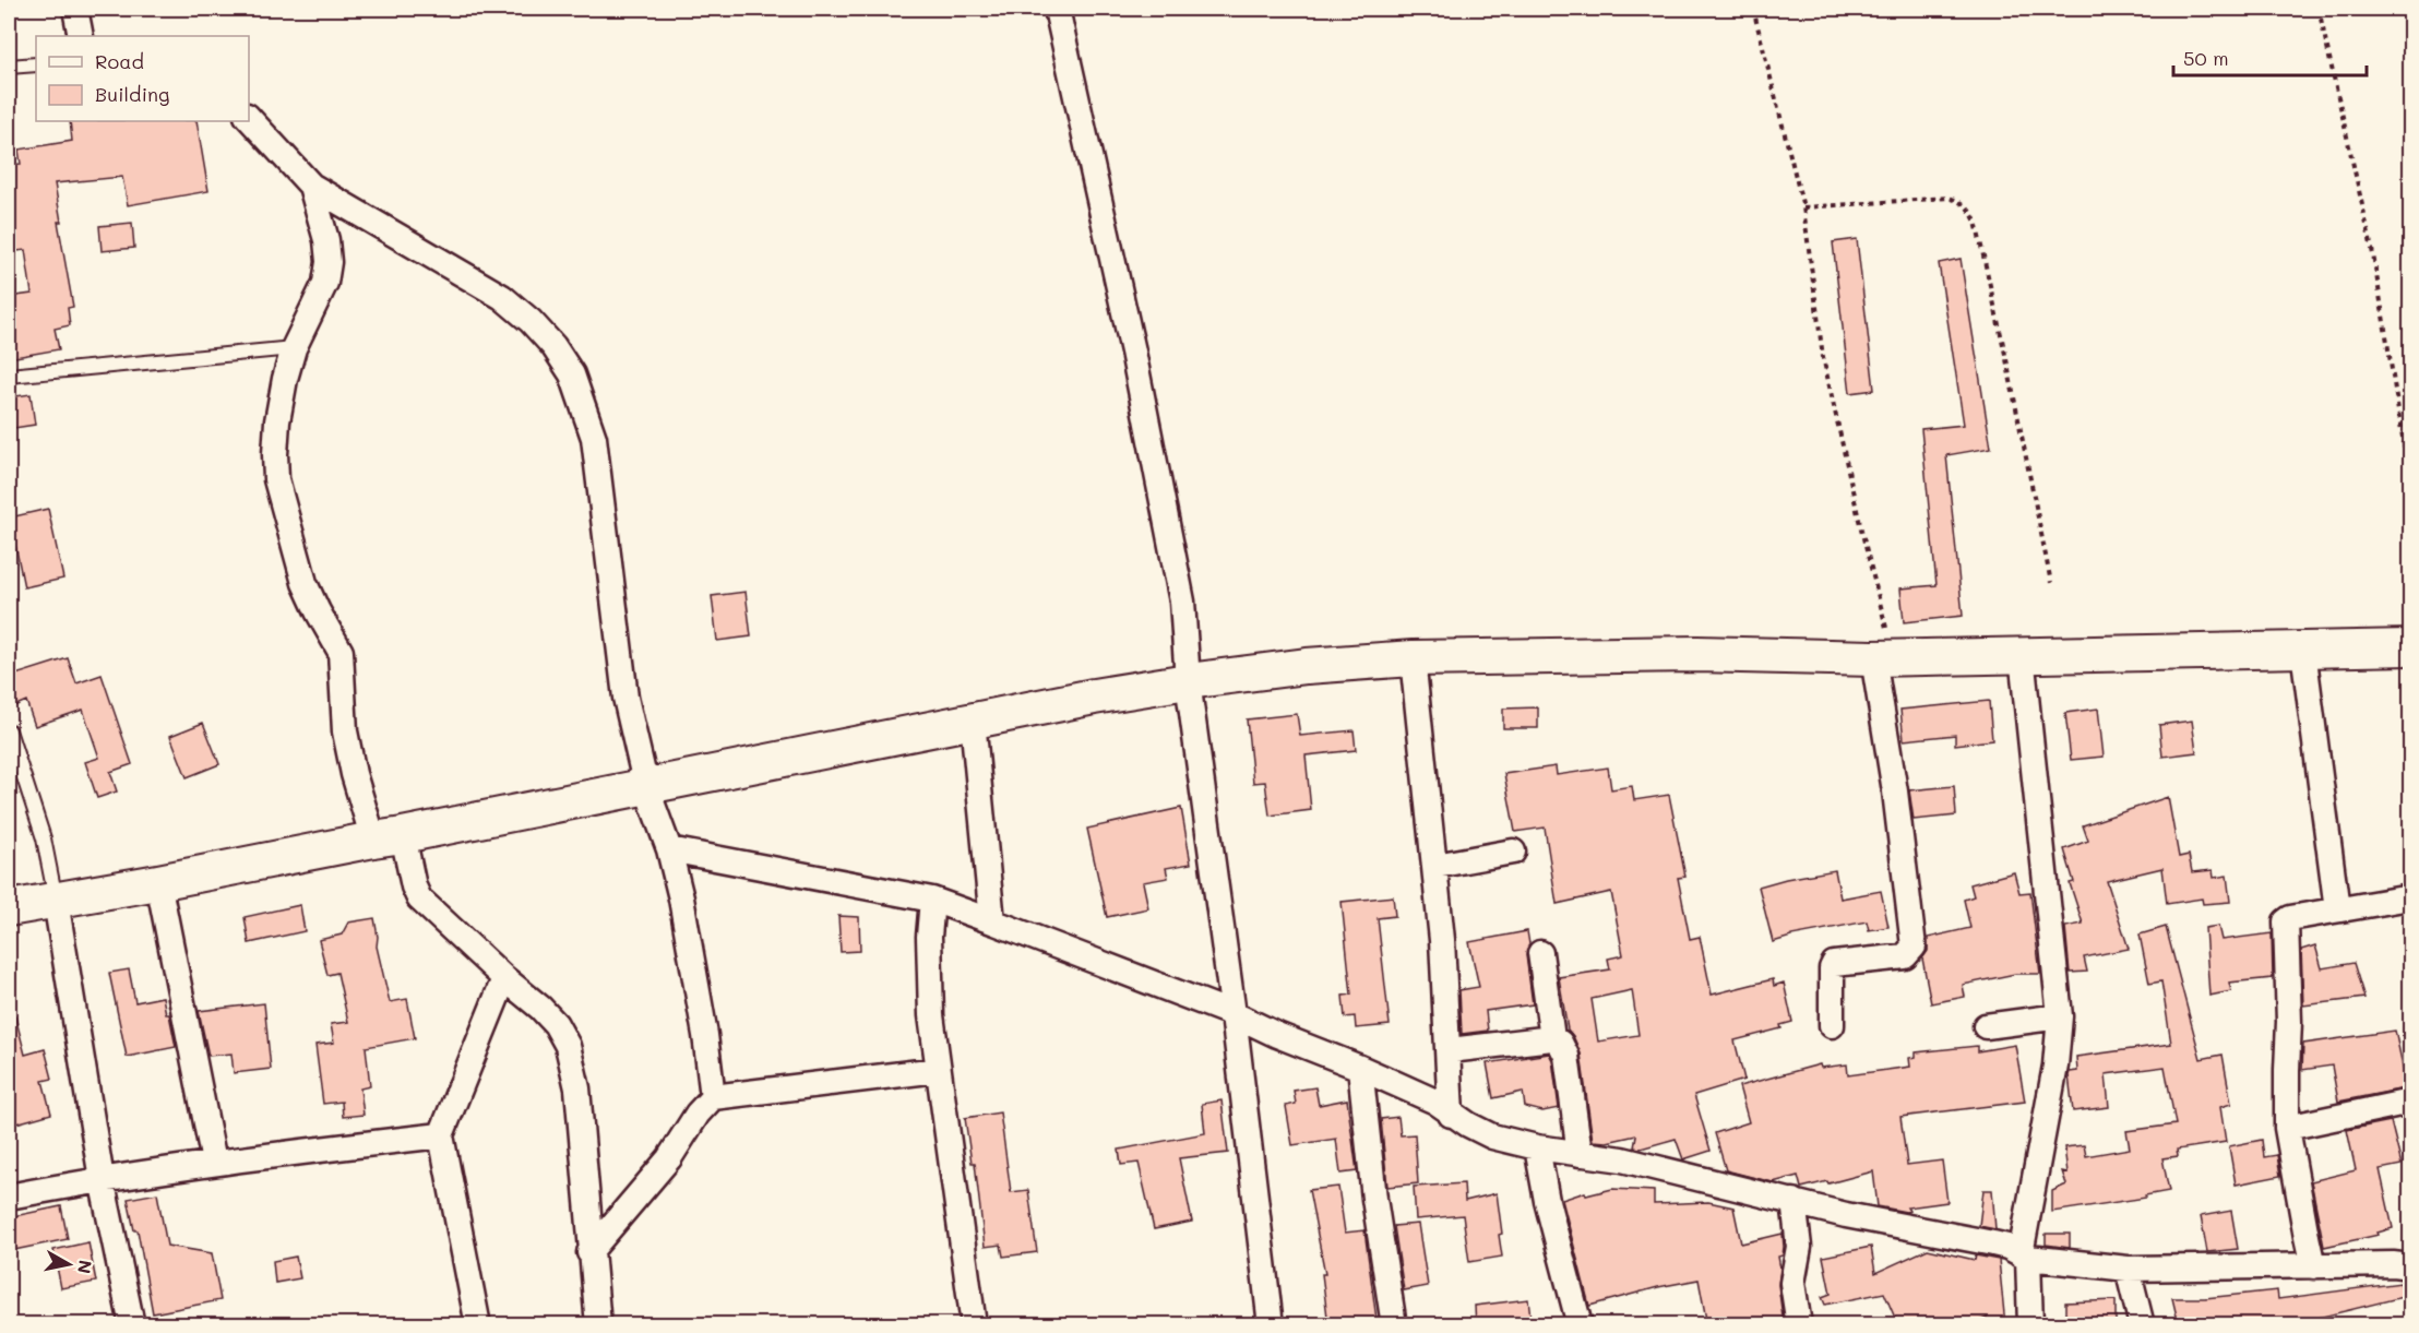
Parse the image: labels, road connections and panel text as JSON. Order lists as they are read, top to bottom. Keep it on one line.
{"legend":["Road","Building"],"scale_bar":"50 m","north":"right"}
